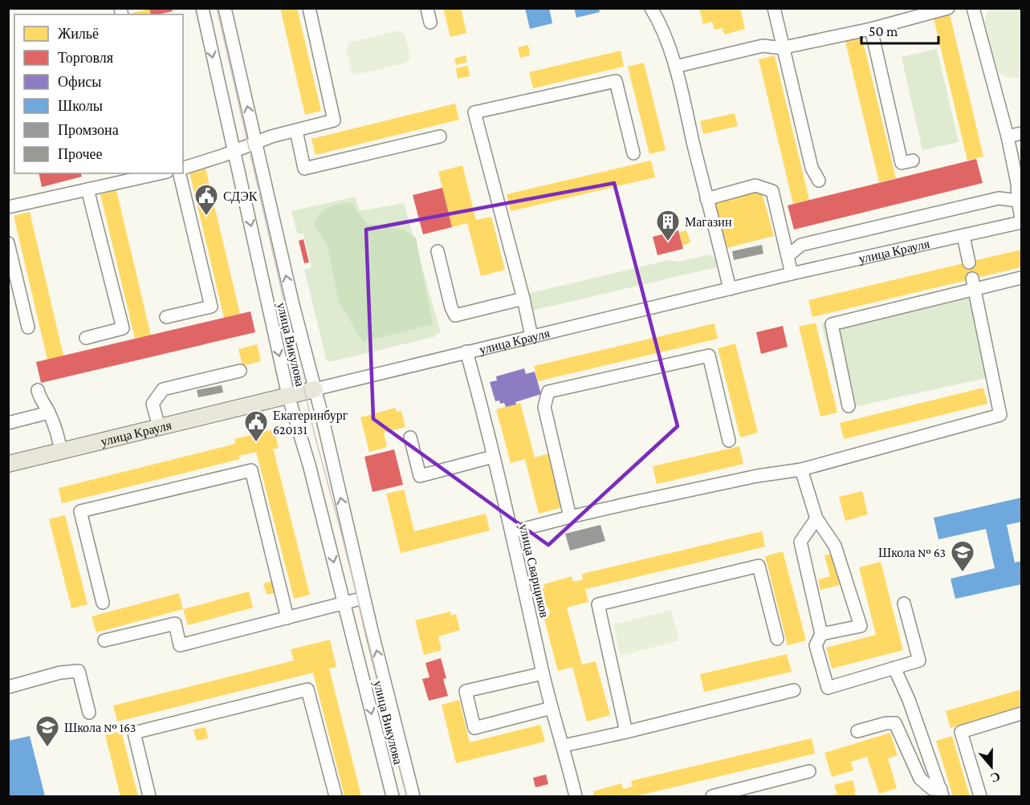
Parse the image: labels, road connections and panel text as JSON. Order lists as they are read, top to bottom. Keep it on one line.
{"streets":{"main road":["улица Крауля"],"street":["улица Викулова","улица Сварщиков"]},"crossings":[["улица Крауля","улица Викулова"],["улица Крауля","улица Сварщиков"]],"places":{"public building":["СДЭК","Екатеринбург 620131"],"building":["Магазин"],"school or university":["Школа № 63","Школа № 163"]},"legend":["Жильё","Торговля","Офисы","Школы","Промзона","Прочее"],"scale_bar":"50 m","north":"bottom"}
